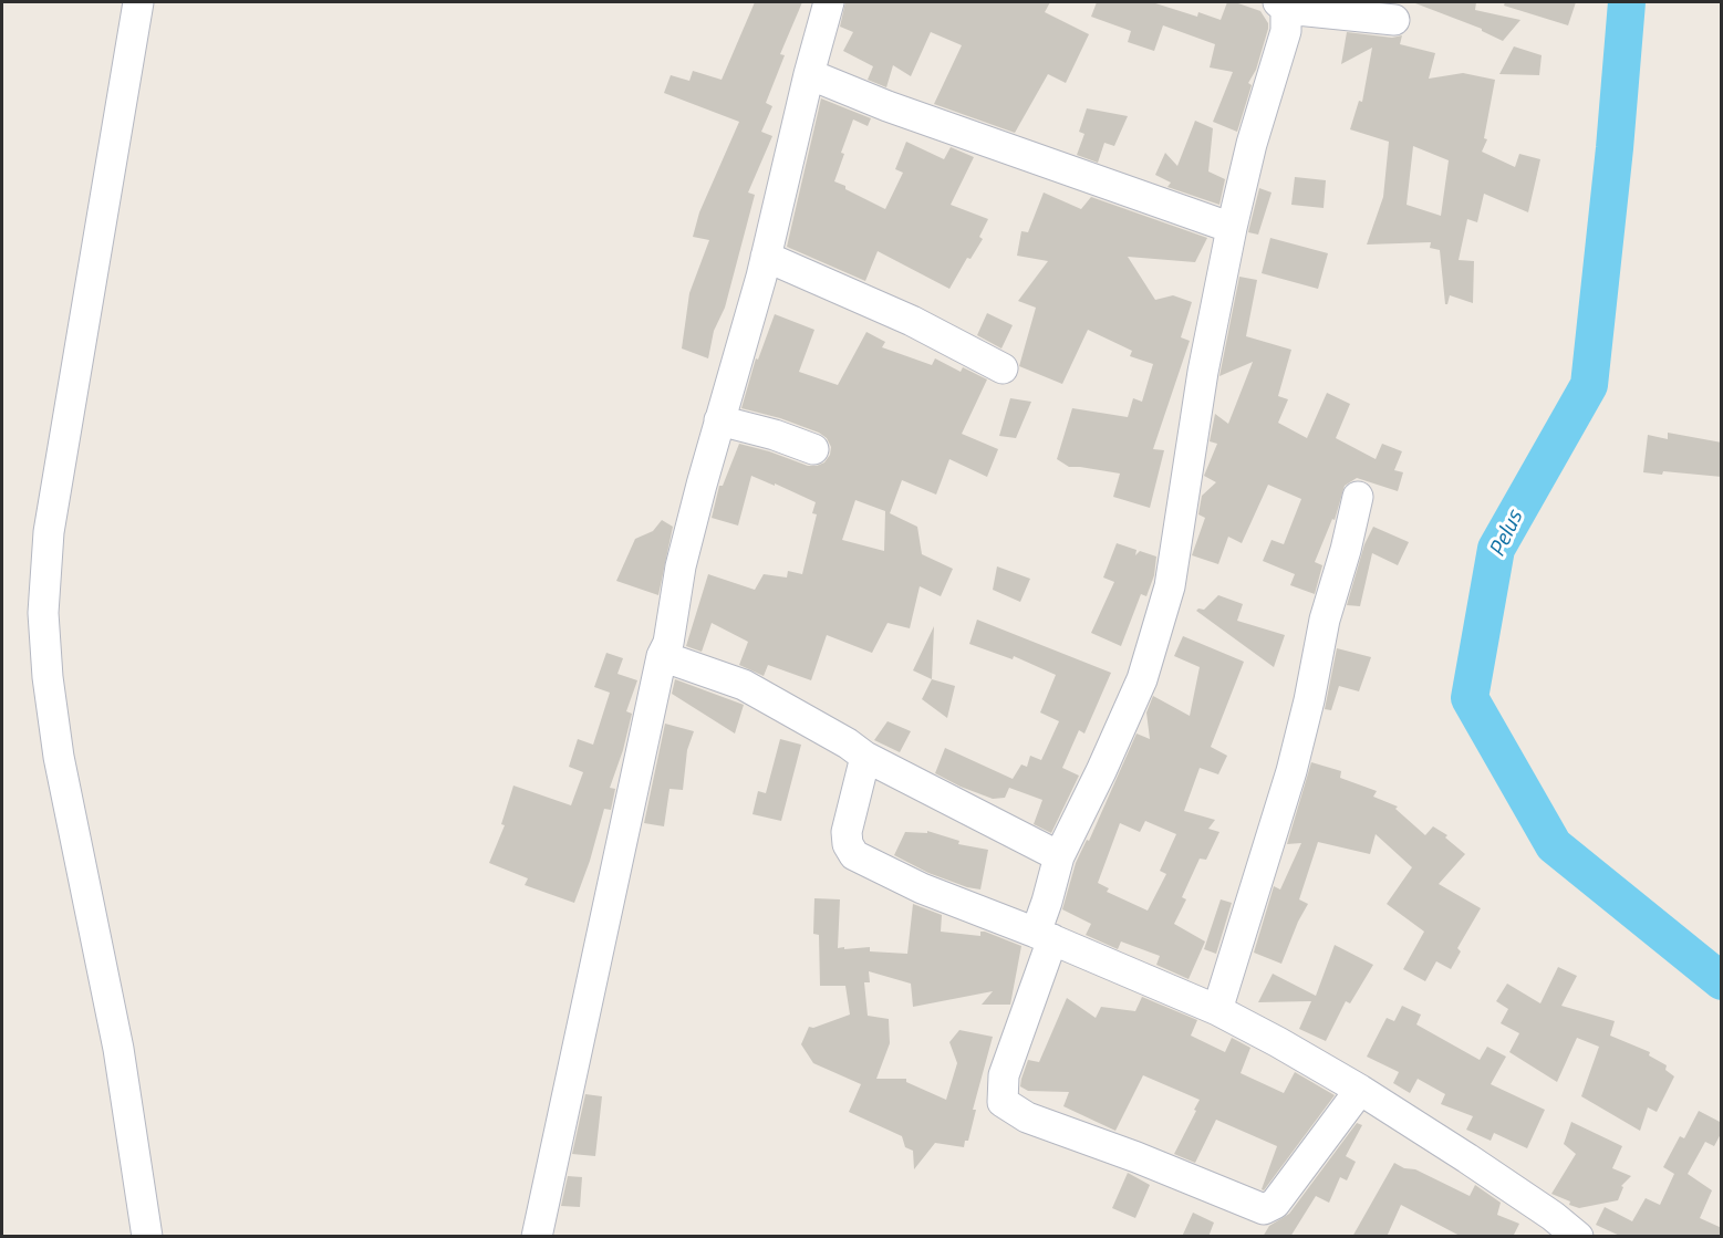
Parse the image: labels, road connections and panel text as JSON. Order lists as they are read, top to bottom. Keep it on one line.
{"water":["Pelus"]}
